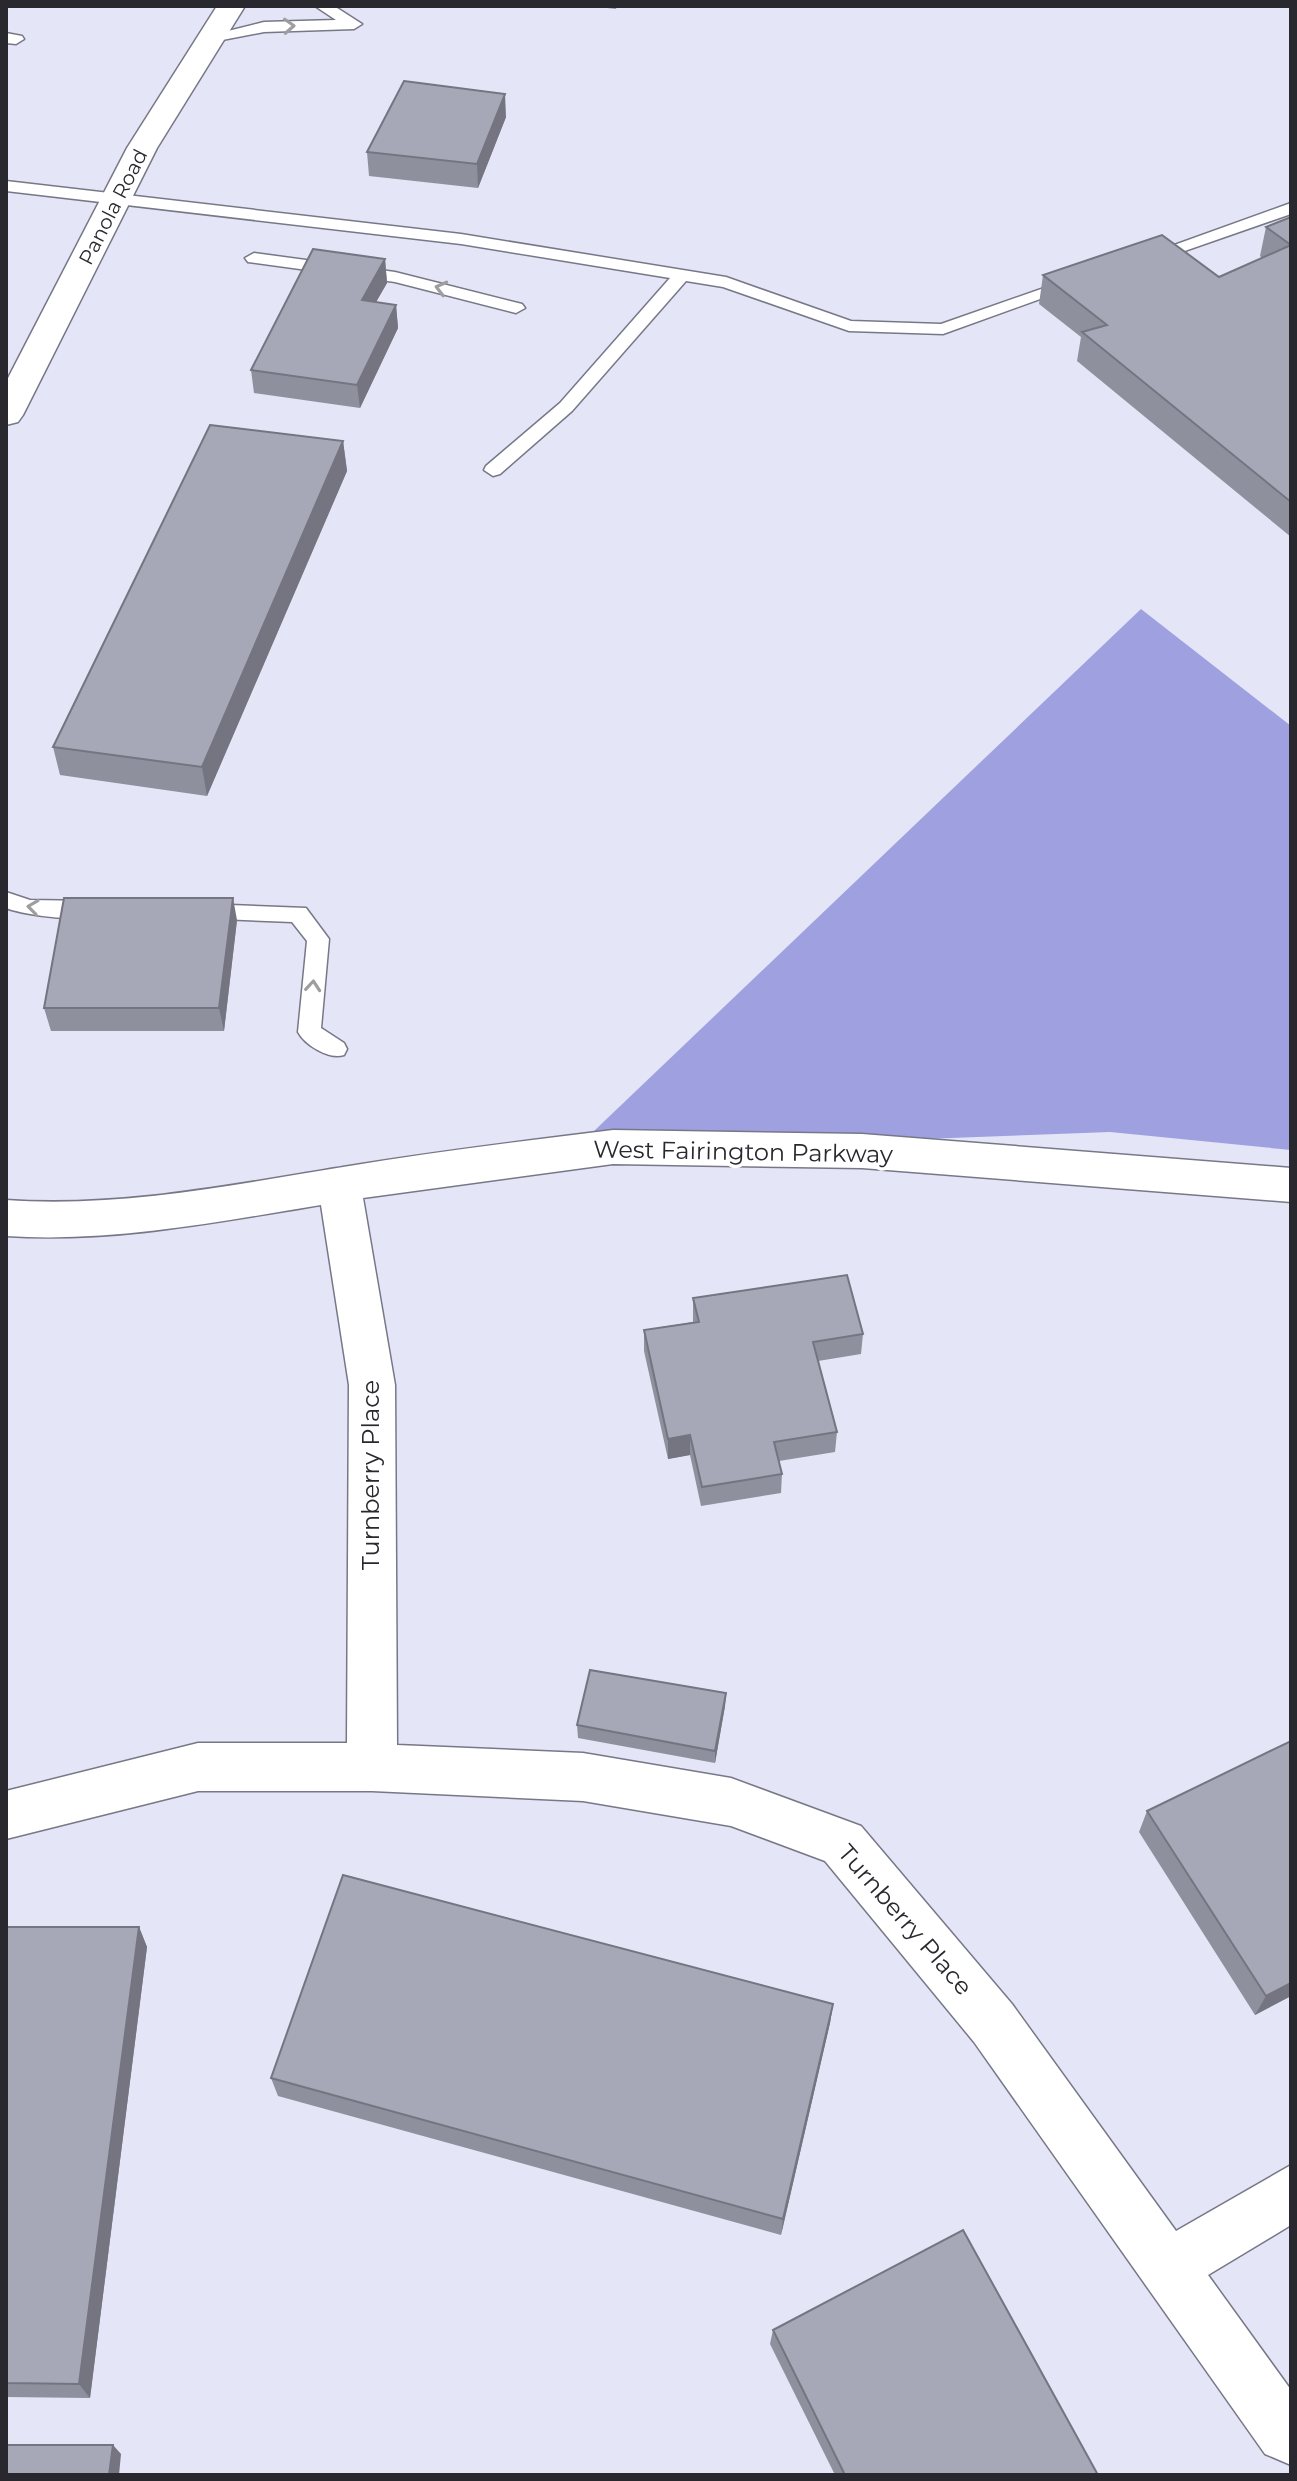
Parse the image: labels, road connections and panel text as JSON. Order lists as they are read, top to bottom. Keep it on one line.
{"streets":{"street":["Panola Road","West Fairington Parkway","Turnberry Place"]},"crossings":[["West Fairington Parkway","Turnberry Place"]]}
